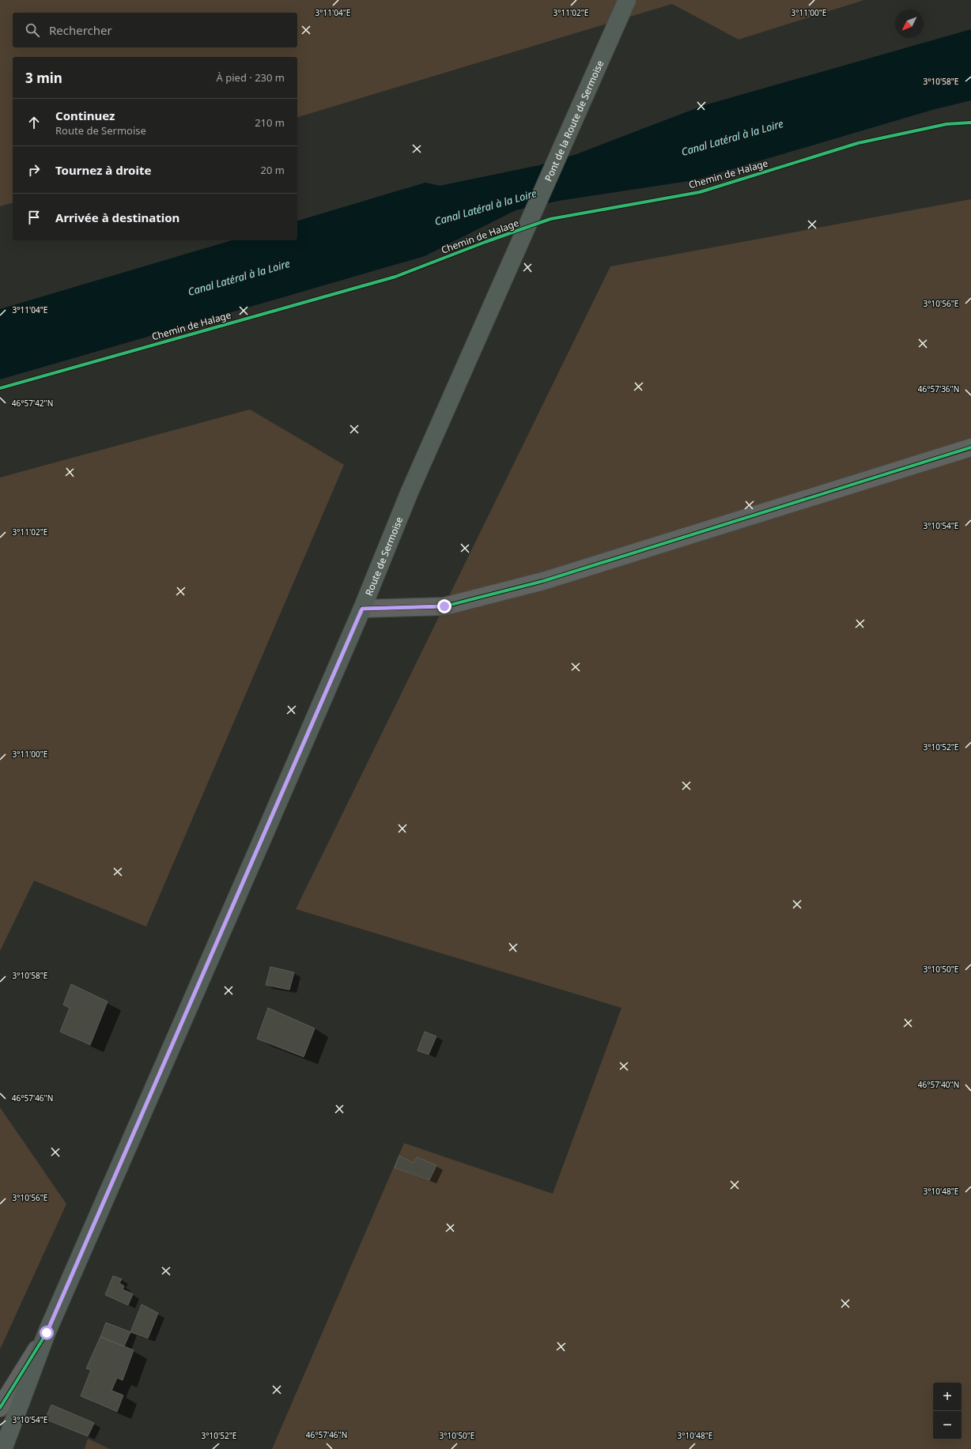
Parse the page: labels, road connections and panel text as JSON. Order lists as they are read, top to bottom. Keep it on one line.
{"streets":{"main road":["Pont de la Route de Sermoise","Route de Sermoise"],"cycle path":["Chemin de Halage"]},"crossings":[["Pont de la Route de Sermoise","Route de Sermoise"]],"water":["Canal Latéral à la Loire"],"north":"bottom left","page":{"search":"Rechercher","heading":["3 min","À pied · 230 m"],"list":[["Continuez","Route de Sermoise","210 m"],["Tournez à droite","20 m"],"Arrivée à destination"],"map_buttons":["+","−"]},"coordinates":["3°11'04\"E","3°11'02\"E","3°11'00\"E","3°10'58\"E","3°10'56\"E","46°57'36\"N","46°57'42\"N","3°10'54\"E","3°10'52\"E","3°10'50\"E","46°57'40\"N","46°57'46\"N","3°10'48\"E"]}
